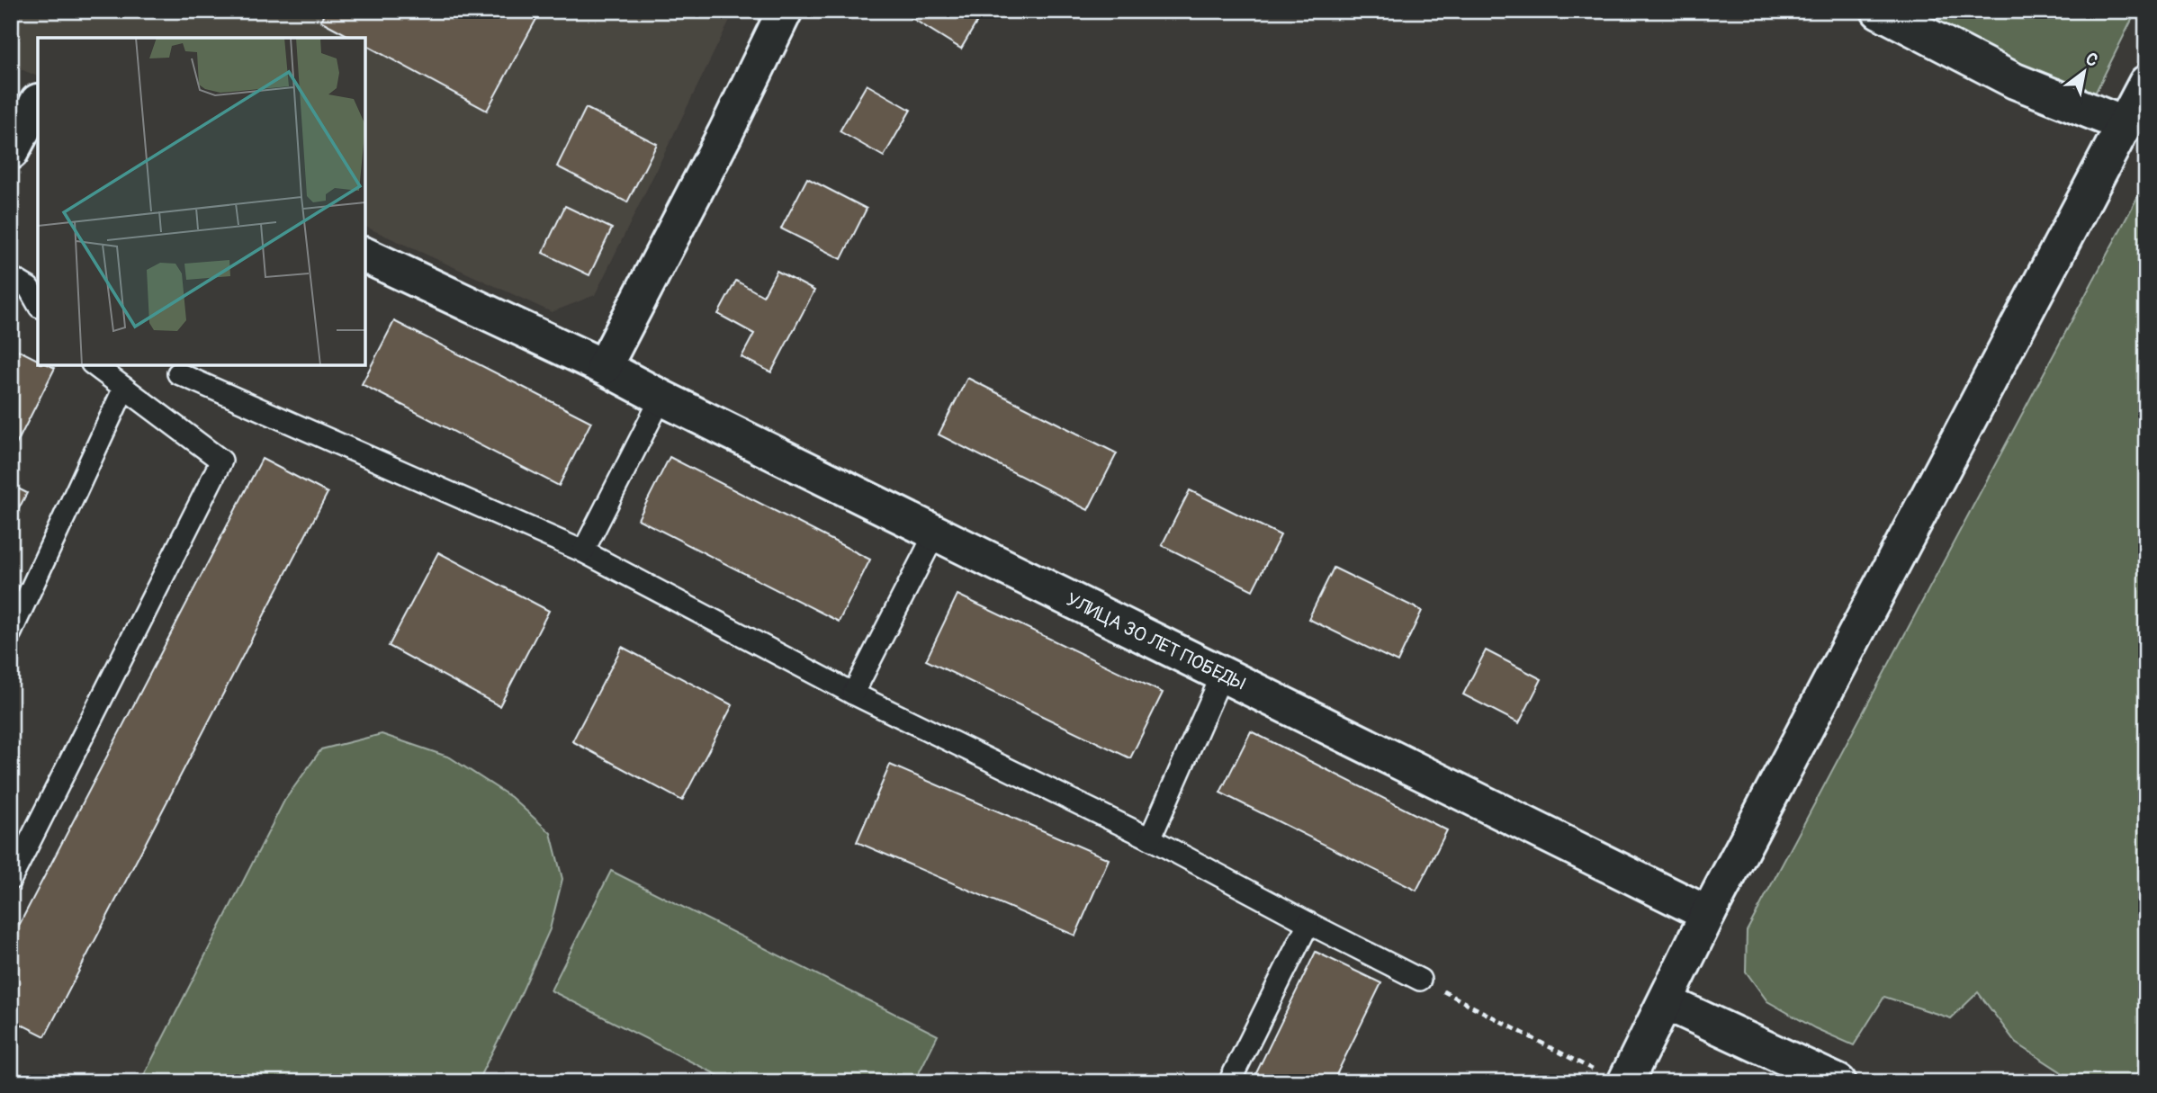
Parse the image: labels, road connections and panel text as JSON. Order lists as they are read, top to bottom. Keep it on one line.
{"streets":{"street":["УЛИЦА 30 ЛЕТ ПОБЕДЫ"]},"north":"top right"}
